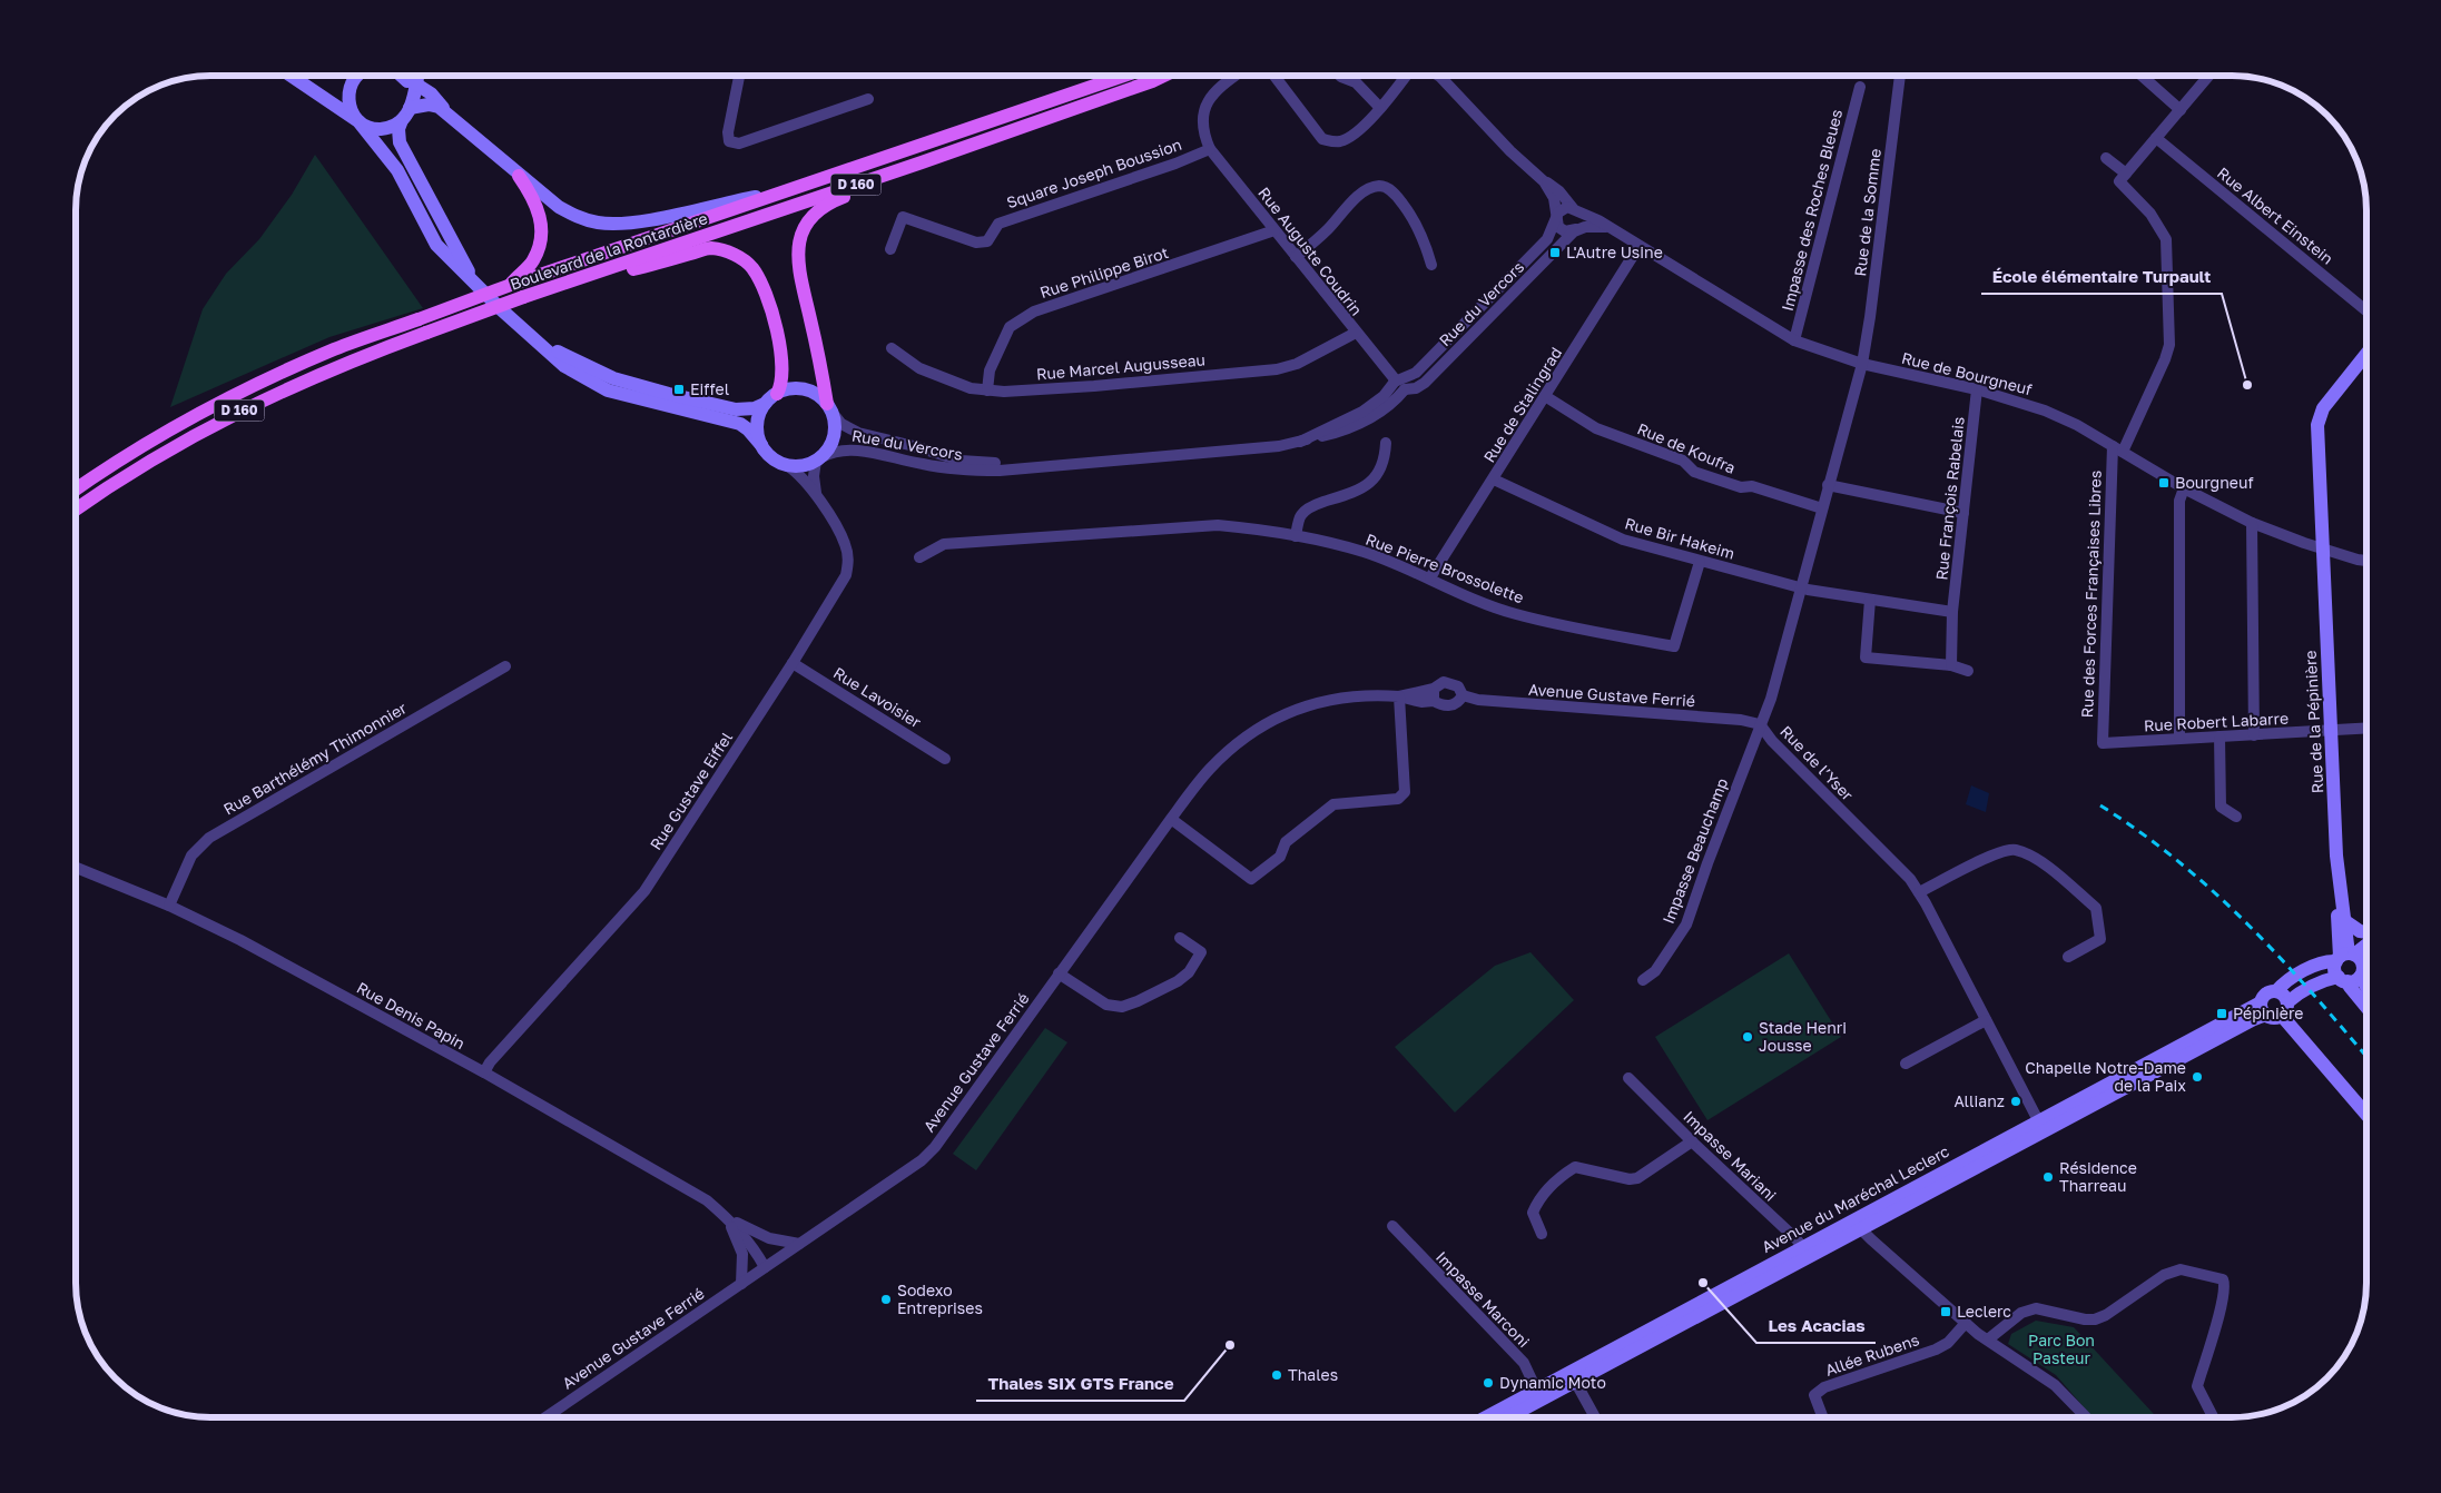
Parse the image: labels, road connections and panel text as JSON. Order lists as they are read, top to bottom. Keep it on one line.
{"streets":{"main road":["D 160","Boulevard de la Rontardière","Rue de la Pépinière","Avenue du Maréchal Leclerc"],"street":["Square Joseph Boussion","Impasse des Roches Bleues","Rue de la Somme","Rue Albert Einstein","Rue Auguste Coudrin","Rue Philippe Birot","Rue du Vercors","Rue Marcel Augusseau","Rue de Bourgneuf","Rue de Stalingrad","Rue de Koufra","Rue François Rabelais","Rue Bir Hakeim","Rue Pierre Brossolette","Rue des Forces Françaises Libres","Avenue Gustave Ferrié","Rue Lavoisier","Rue Robert Labarre","Rue Barthélémy Thimonnier","Rue de l’Yser","Rue Gustave Eiffel","Impasse Beauchamp","Rue Denis Papin","Impasse Mariani","Impasse Marconi","Allée Rubens"]},"crossings":[["Square Joseph Boussion","Rue Auguste Coudrin"],["Impasse des Roches Bleues","Rue de Bourgneuf"],["Rue de la Somme","Rue de Bourgneuf"],["Rue de la Somme","Rue de l’Yser"],["Rue Auguste Coudrin","Rue Philippe Birot"],["Rue Auguste Coudrin","Rue du Vercors"],["Rue Auguste Coudrin","Rue Marcel Augusseau"],["Rue Philippe Birot","Rue Marcel Augusseau"],["Rue du Vercors","Rue de Bourgneuf"],["Rue du Vercors","Rue Gustave Eiffel"],["Rue de Bourgneuf","Rue de Stalingrad"],["Rue de Bourgneuf","Rue François Rabelais"],["Rue de Bourgneuf","Rue des Forces Françaises Libres"],["Rue de Bourgneuf","Rue de la Pépinière"],["Rue de Bourgneuf","Rue de l’Yser"],["Rue de Stalingrad","Rue de Koufra"],["Rue de Stalingrad","Rue Bir Hakeim"],["Rue de Stalingrad","Rue Pierre Brossolette"],["Rue de Koufra","Rue de l’Yser"],["Rue François Rabelais","Rue Bir Hakeim"],["Rue Bir Hakeim","Rue Pierre Brossolette"],["Rue Bir Hakeim","Rue de l’Yser"],["Rue des Forces Françaises Libres","Rue Robert Labarre"],["Avenue Gustave Ferrié","Rue de l’Yser"],["Avenue Gustave Ferrié","Impasse Beauchamp"],["Avenue Gustave Ferrié","Rue Denis Papin"],["Rue Lavoisier","Rue Gustave Eiffel"],["Rue Robert Labarre","Rue de la Pépinière"],["Rue de la Pépinière","Avenue du Maréchal Leclerc"],["Rue Barthélémy Thimonnier","Rue Denis Papin"],["Rue de l’Yser","Impasse Beauchamp"],["Rue de l’Yser","Avenue du Maréchal Leclerc"],["Rue Gustave Eiffel","Rue Denis Papin"],["Impasse Mariani","Avenue du Maréchal Leclerc"],["Avenue du Maréchal Leclerc","Impasse Marconi"]],"parks":["Parc Bon Pasteur"],"places":{"transit":["L'Autre Usine","Eiffel","Bourgneuf","Pépinière","Leclerc"],"other":["École élémentaire Turpault","Stade Henri Jousse","Chapelle Notre-Dame de la Paix","Allianz","Résidence Tharreau","Les Acacias","Sodexo Entreprises","Thales SIX GTS France","Thales","Dynamic Moto"]}}
